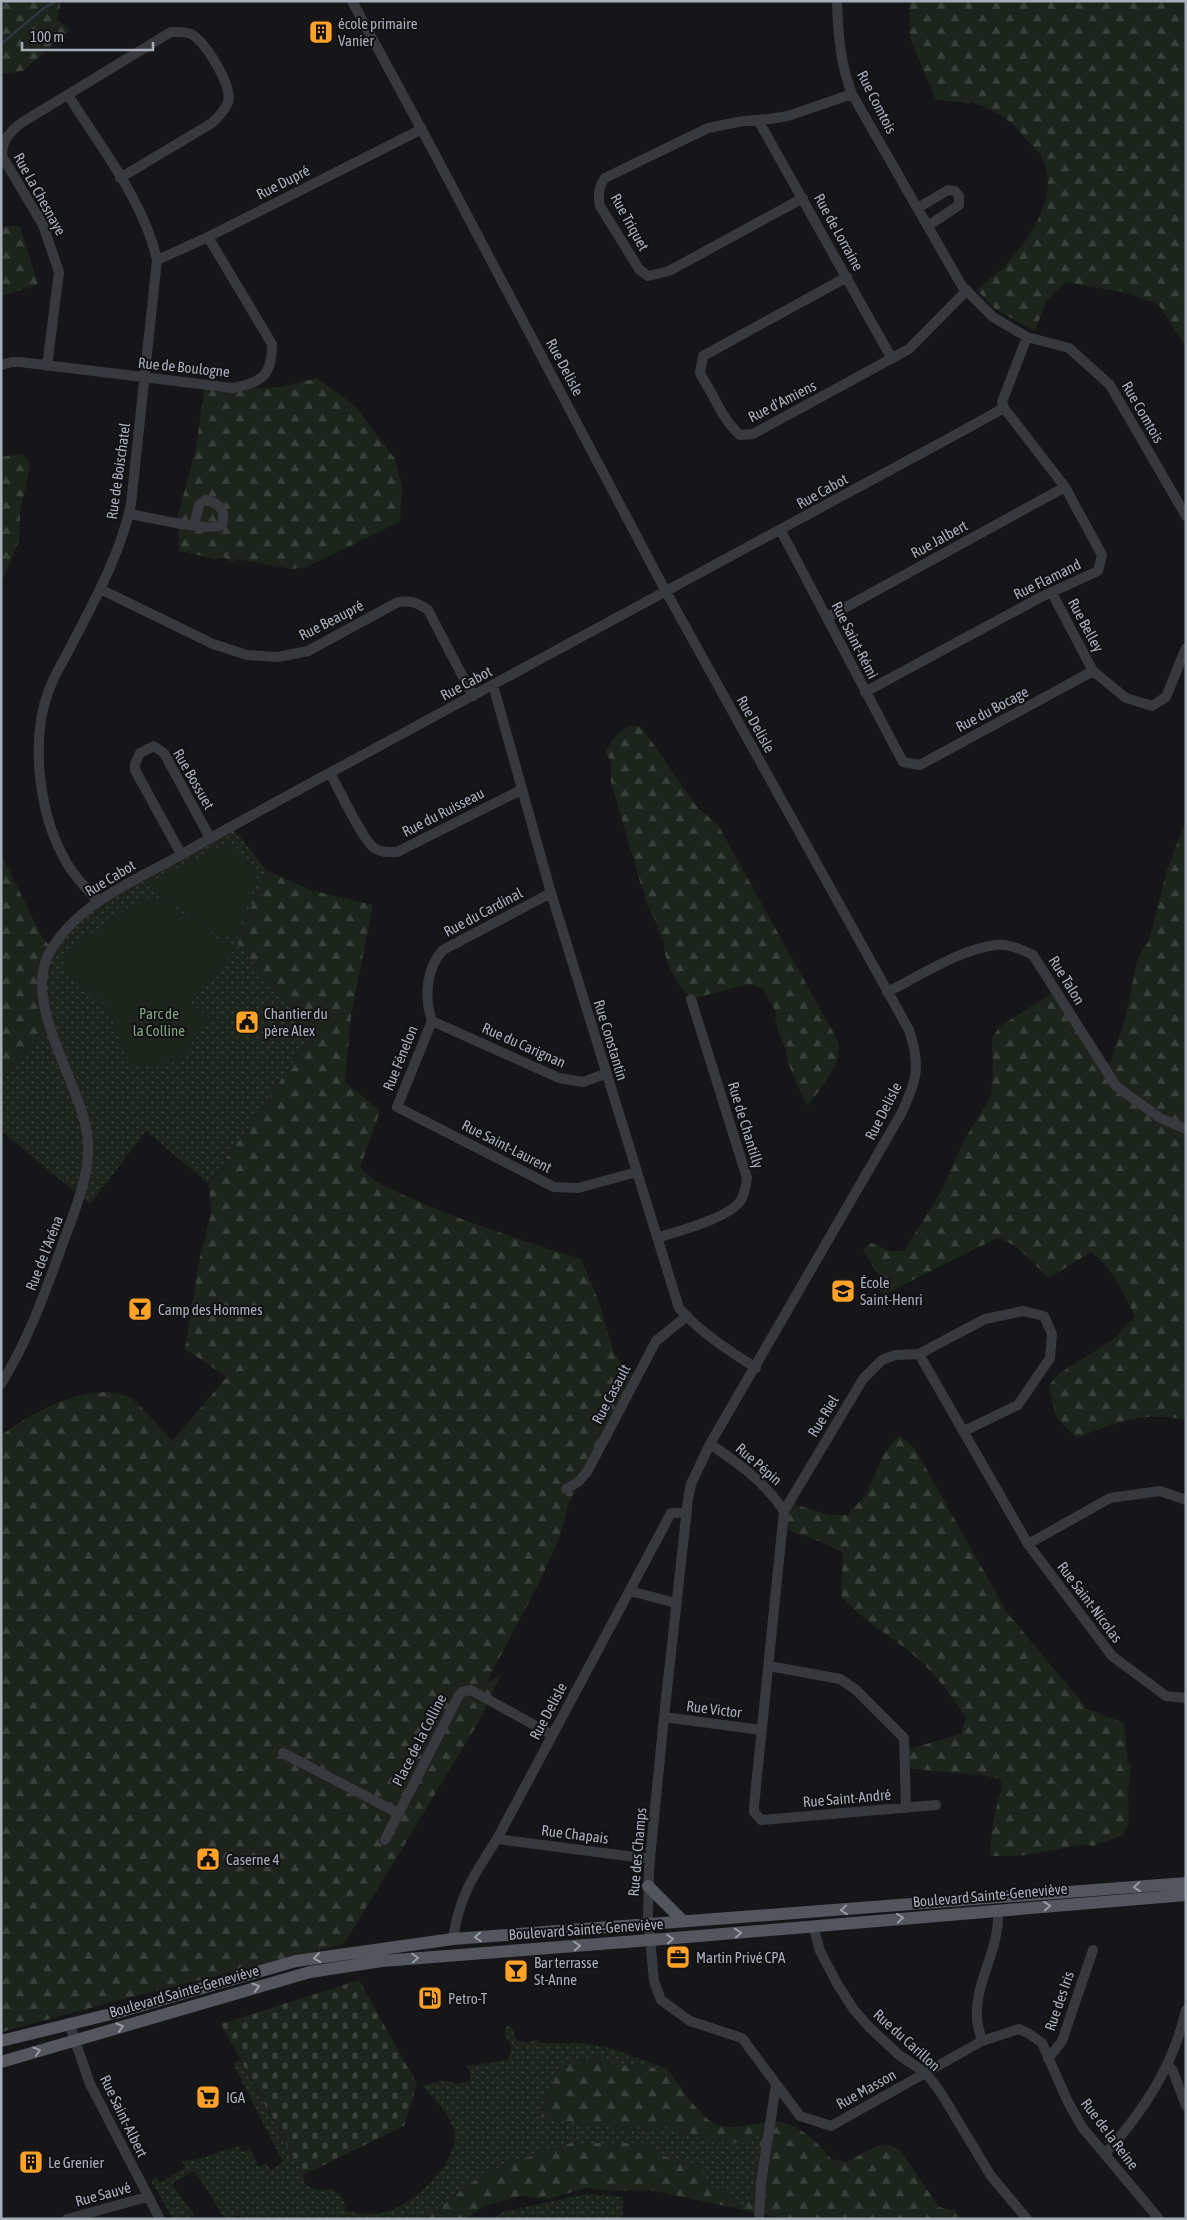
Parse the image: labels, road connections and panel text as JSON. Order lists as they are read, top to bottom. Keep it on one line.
{"streets":{"main road":["Boulevard Sainte-Geneviève"],"street":["Rue Comtois","Rue Dupré","Rue La Chesnaye","Rue Triquet","Rue de Lorraine","Rue de Boulogne","Rue Delisle","Rue d'Amiens","Rue de Boischatel","Rue Cabot","Rue Jalbert","Rue Flamand","Rue Beaupré","Rue Belley","Rue Saint-Rémi","Rue du Bocage","Rue Bossuet","Rue du Ruisseau","Rue du Cardinal","Rue Talon","Rue Constantin","Rue du Carignan","Rue Fénelon","Rue de Chantilly","Rue Saint-Laurent","Rue de l'Aréna","Rue Casault","Rue Riel","Rue Pépin","Rue Saint-Nicolas","Rue Victor","Place de la Colline","Rue Saint-André","Rue Chapais","Rue des Champs","Rue des Iris","Rue du Carillon","Rue Masson","Rue Saint-Albert","Rue de la Reine","Rue Sauvé"]},"crossings":[["Rue Comtois","Rue Triquet"],["Rue Comtois","Rue d'Amiens"],["Rue Dupré","Rue de Boulogne"],["Rue Dupré","Rue Delisle"],["Rue Dupré","Rue de Boischatel"],["Rue La Chesnaye","Rue de Boulogne"],["Rue La Chesnaye","Rue de Boischatel"],["Rue Triquet","Rue de Lorraine"],["Rue de Lorraine","Rue d'Amiens"],["Rue de Boulogne","Rue de Boischatel"],["Rue Delisle","Rue Cabot"],["Rue Delisle","Rue Talon"],["Rue Delisle","Rue Constantin"],["Rue Delisle","Rue Pépin"],["Rue Delisle","Place de la Colline"],["Rue Delisle","Rue Chapais"],["Rue Delisle","Rue des Champs"],["Rue Delisle","Boulevard Sainte-Geneviève"],["Rue de Boischatel","Rue Cabot"],["Rue de Boischatel","Rue Beaupré"],["Rue Cabot","Rue Flamand"],["Rue Cabot","Rue Beaupré"],["Rue Cabot","Rue Saint-Rémi"],["Rue Cabot","Rue Bossuet"],["Rue Cabot","Rue du Ruisseau"],["Rue Cabot","Rue Constantin"],["Rue Cabot","Rue de l'Aréna"],["Rue Jalbert","Rue Flamand"],["Rue Jalbert","Rue Saint-Rémi"],["Rue Flamand","Rue Belley"],["Rue Flamand","Rue Saint-Rémi"],["Rue Belley","Rue du Bocage"],["Rue Saint-Rémi","Rue du Bocage"],["Rue du Ruisseau","Rue Constantin"],["Rue du Cardinal","Rue Constantin"],["Rue du Cardinal","Rue du Carignan"],["Rue du Cardinal","Rue Fénelon"],["Rue Constantin","Rue du Carignan"],["Rue Constantin","Rue de Chantilly"],["Rue Constantin","Rue Saint-Laurent"],["Rue Constantin","Rue Casault"],["Rue du Carignan","Rue Fénelon"],["Rue Fénelon","Rue Saint-Laurent"],["Rue Riel","Rue Pépin"],["Rue Riel","Rue Saint-Nicolas"],["Rue Riel","Rue Victor"],["Rue Riel","Rue Saint-André"],["Rue Victor","Rue des Champs"],["Rue Chapais","Rue des Champs"],["Rue des Champs","Boulevard Sainte-Geneviève"],["Rue des Champs","Rue Masson"],["Boulevard Sainte-Geneviève","Rue du Carillon"],["Boulevard Sainte-Geneviève","Rue Saint-Albert"],["Rue des Iris","Rue de la Reine"],["Rue du Carillon","Rue Masson"],["Rue du Carillon","Rue de la Reine"],["Rue Masson","Rue de la Reine"],["Rue Saint-Albert","Rue Sauvé"]],"parks":["Parc de la Colline"],"places":{"building":["école primaire Vanier","Le Grenier"],"public building":["Chantier du père Alex","Caserne 4"],"school or university":["École Saint-Henri"],"bar":["Camp des Hommes","Bar terrasse St-Anne"],"office":["Martin Privé CPA"],"fuel station":["Petro-T"],"supermarket":["IGA"]},"scale_bar":"100 m"}
